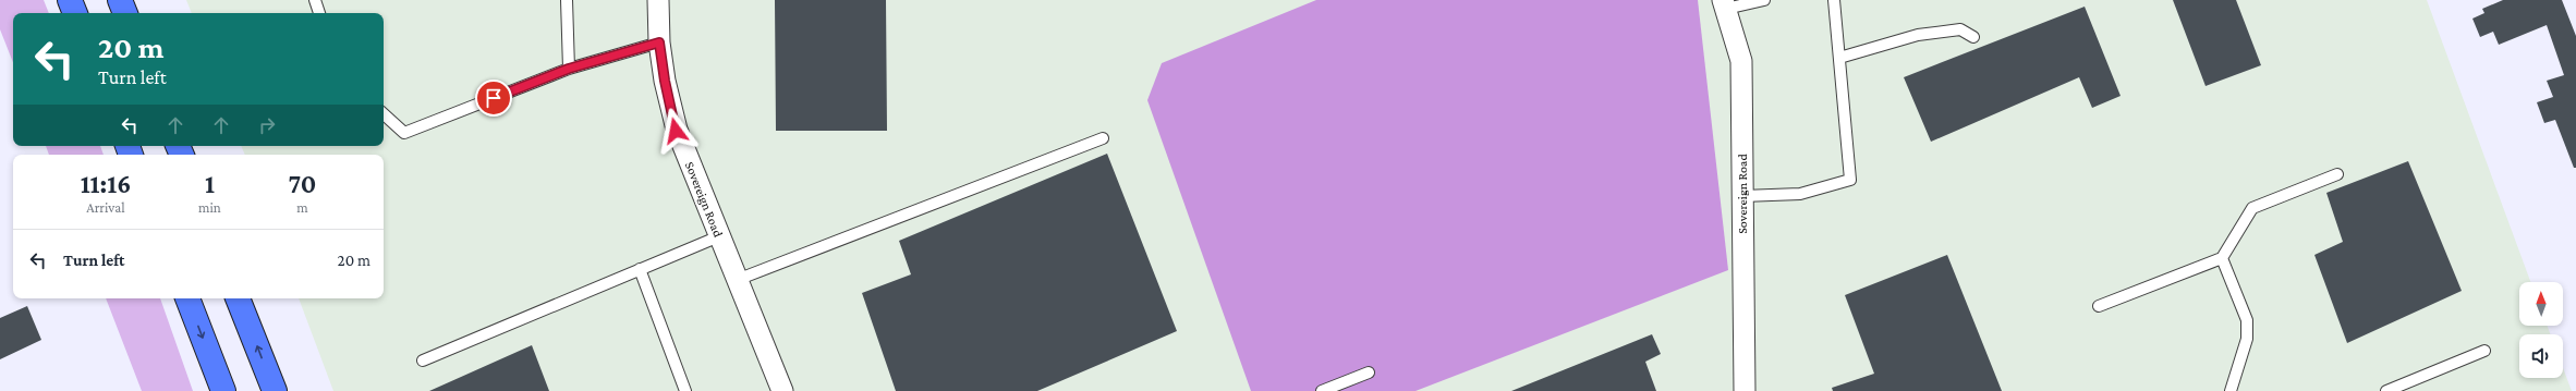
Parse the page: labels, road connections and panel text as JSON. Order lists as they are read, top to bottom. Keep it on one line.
{"streets":{"street":["Sovereign Road"]},"north":"top","page":{"turn":["20 m","Turn left"],"eta":["11:16","Arrival","1","min","70","m"],"list":[{"name":"Turn left","value":"20 m"}]}}
